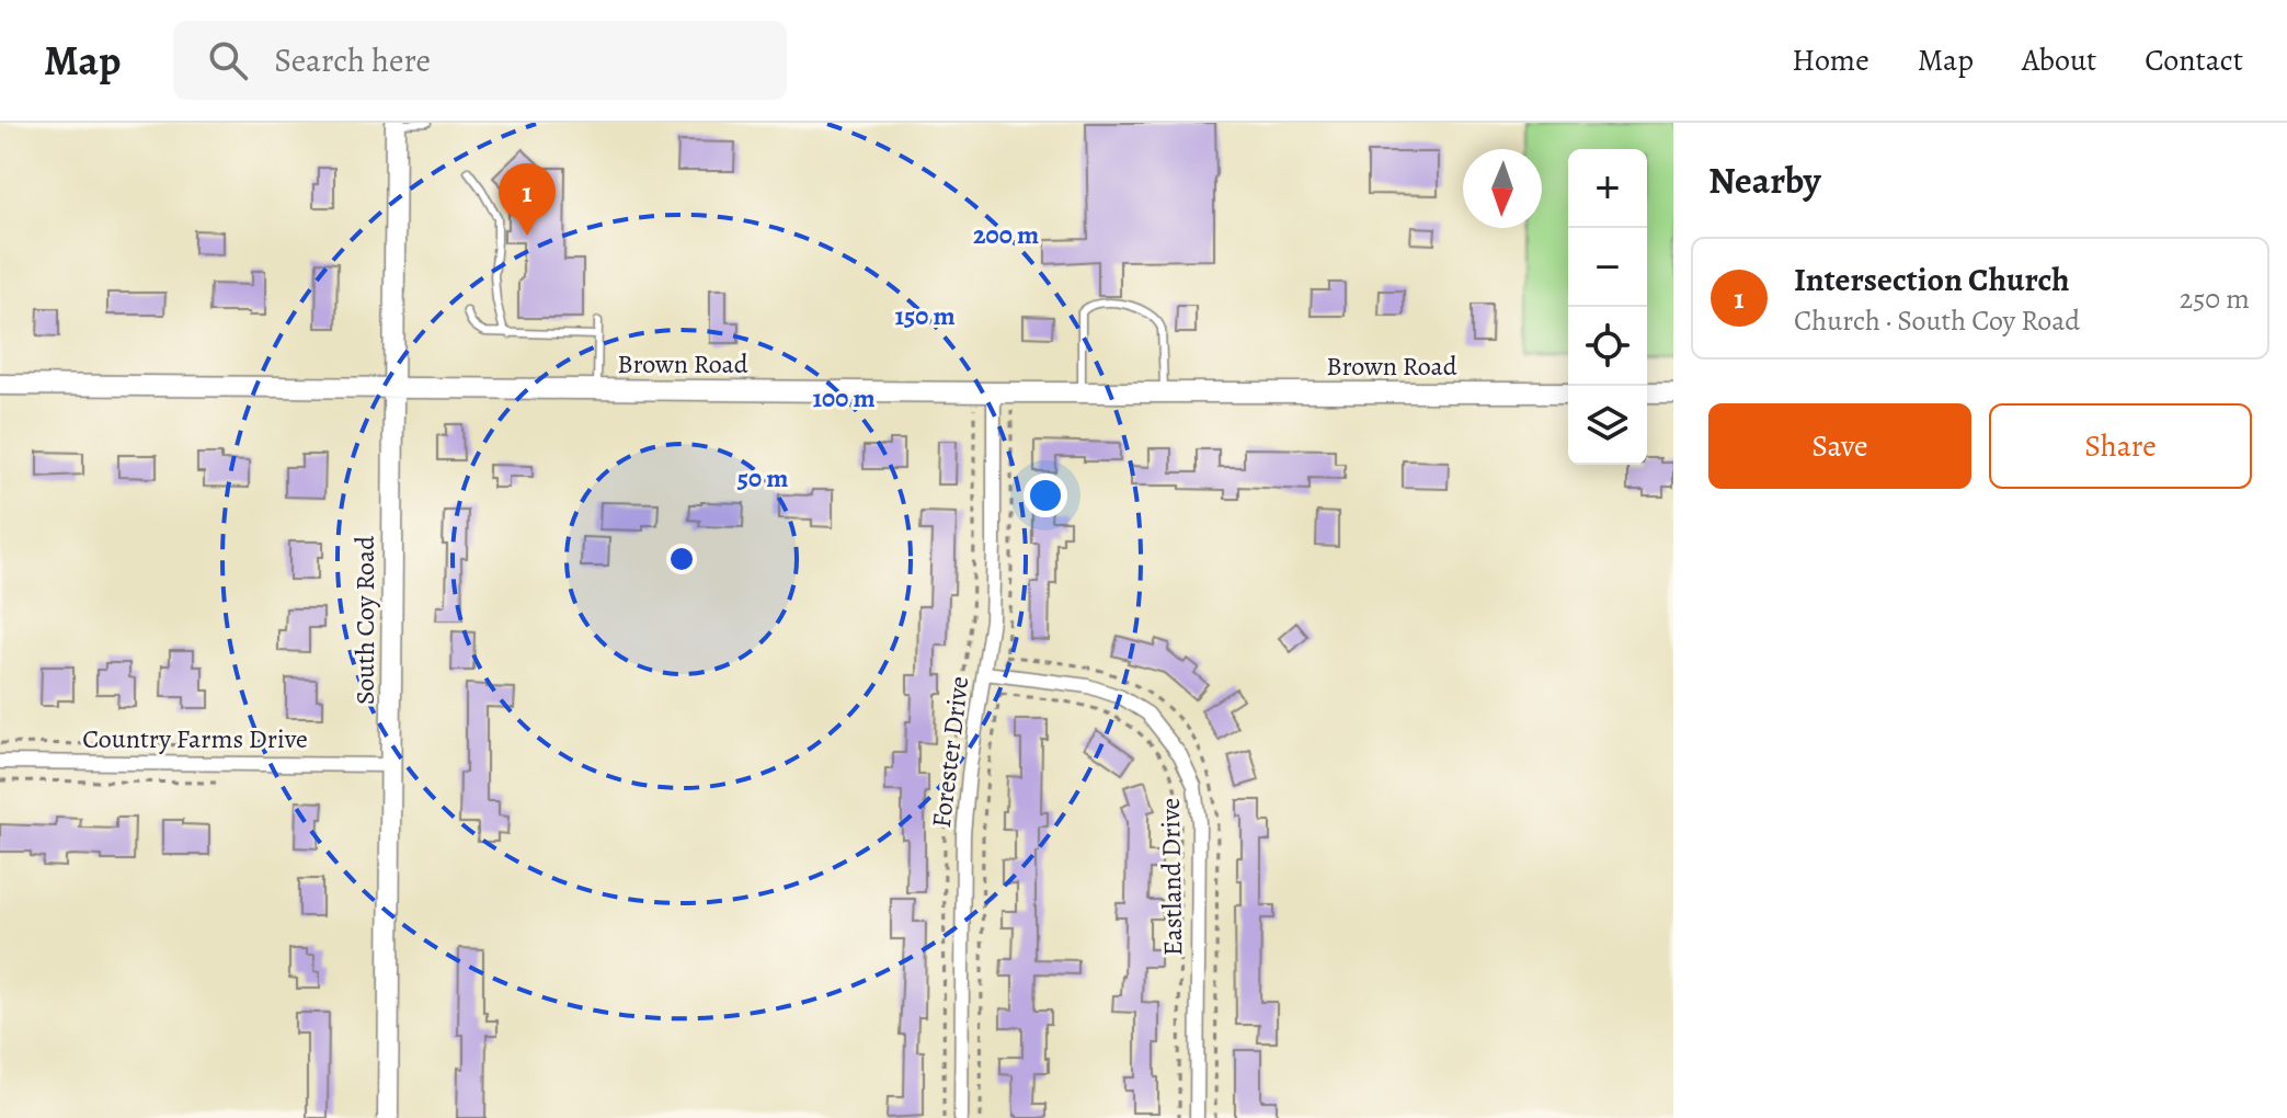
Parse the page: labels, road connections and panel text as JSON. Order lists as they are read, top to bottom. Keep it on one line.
{"streets":{"street":["Brown Road","South Coy Road","Country Farms Drive","Forester Drive","Eastland Drive"]},"crossings":[["Brown Road","South Coy Road"],["Brown Road","Forester Drive"],["South Coy Road","Country Farms Drive"],["Forester Drive","Eastland Drive"]],"north":"bottom","page":{"header":"Map","search":"Search here","nav":["Home","Map","About","Contact"],"heading":"Nearby","map_buttons":["+","−"],"pins":"1","list":[{"mark":"1","name":"Intersection Church","note":"Church · South Coy Road","value":"250 m"}],"buttons":["Save","Share"]},"rings":["200 m","150 m","100 m","50 m"]}
